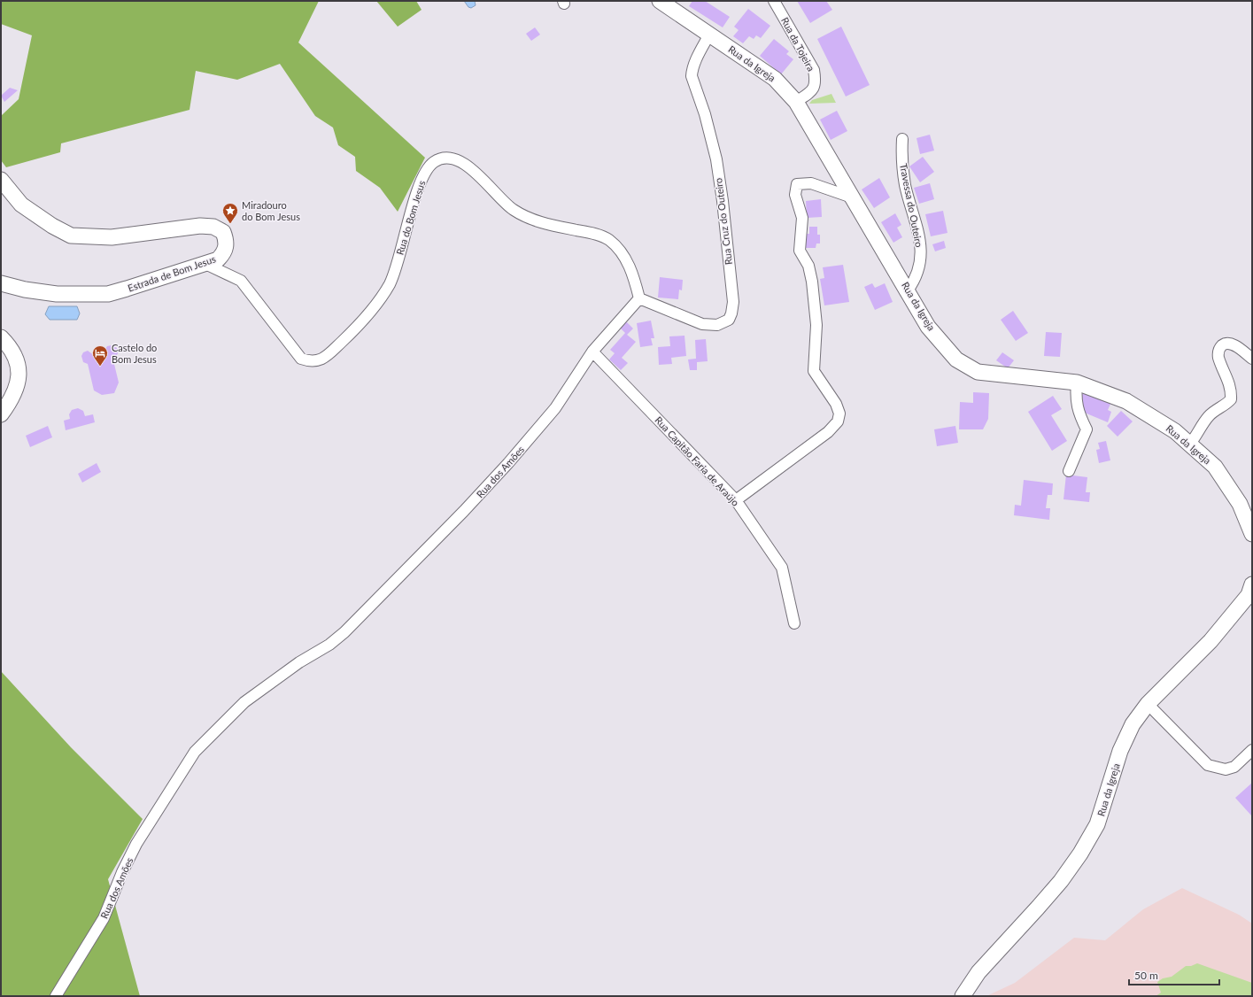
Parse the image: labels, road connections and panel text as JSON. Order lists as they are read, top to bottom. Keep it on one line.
{"streets":{"street":["Rua da Tojeira","Rua da Igreja","Travessa do Outeiro","Rua do Bom Jesus","Rua Cruz do Outeiro","Estrada de Bom Jesus","Rua Capitão Faria de Araújo","Rua dos Amões"]},"crossings":[["Rua da Tojeira","Rua da Igreja"],["Rua da Igreja","Travessa do Outeiro"],["Rua da Igreja","Rua Cruz do Outeiro"],["Rua do Bom Jesus","Rua Cruz do Outeiro"],["Rua do Bom Jesus","Estrada de Bom Jesus"],["Rua do Bom Jesus","Rua dos Amões"],["Rua Cruz do Outeiro","Rua dos Amões"],["Rua Capitão Faria de Araújo","Rua dos Amões"]],"places":{"place":["Miradouro do Bom Jesus"],"hotel":["Castelo do Bom Jesus"]},"scale_bar":"50 m"}
